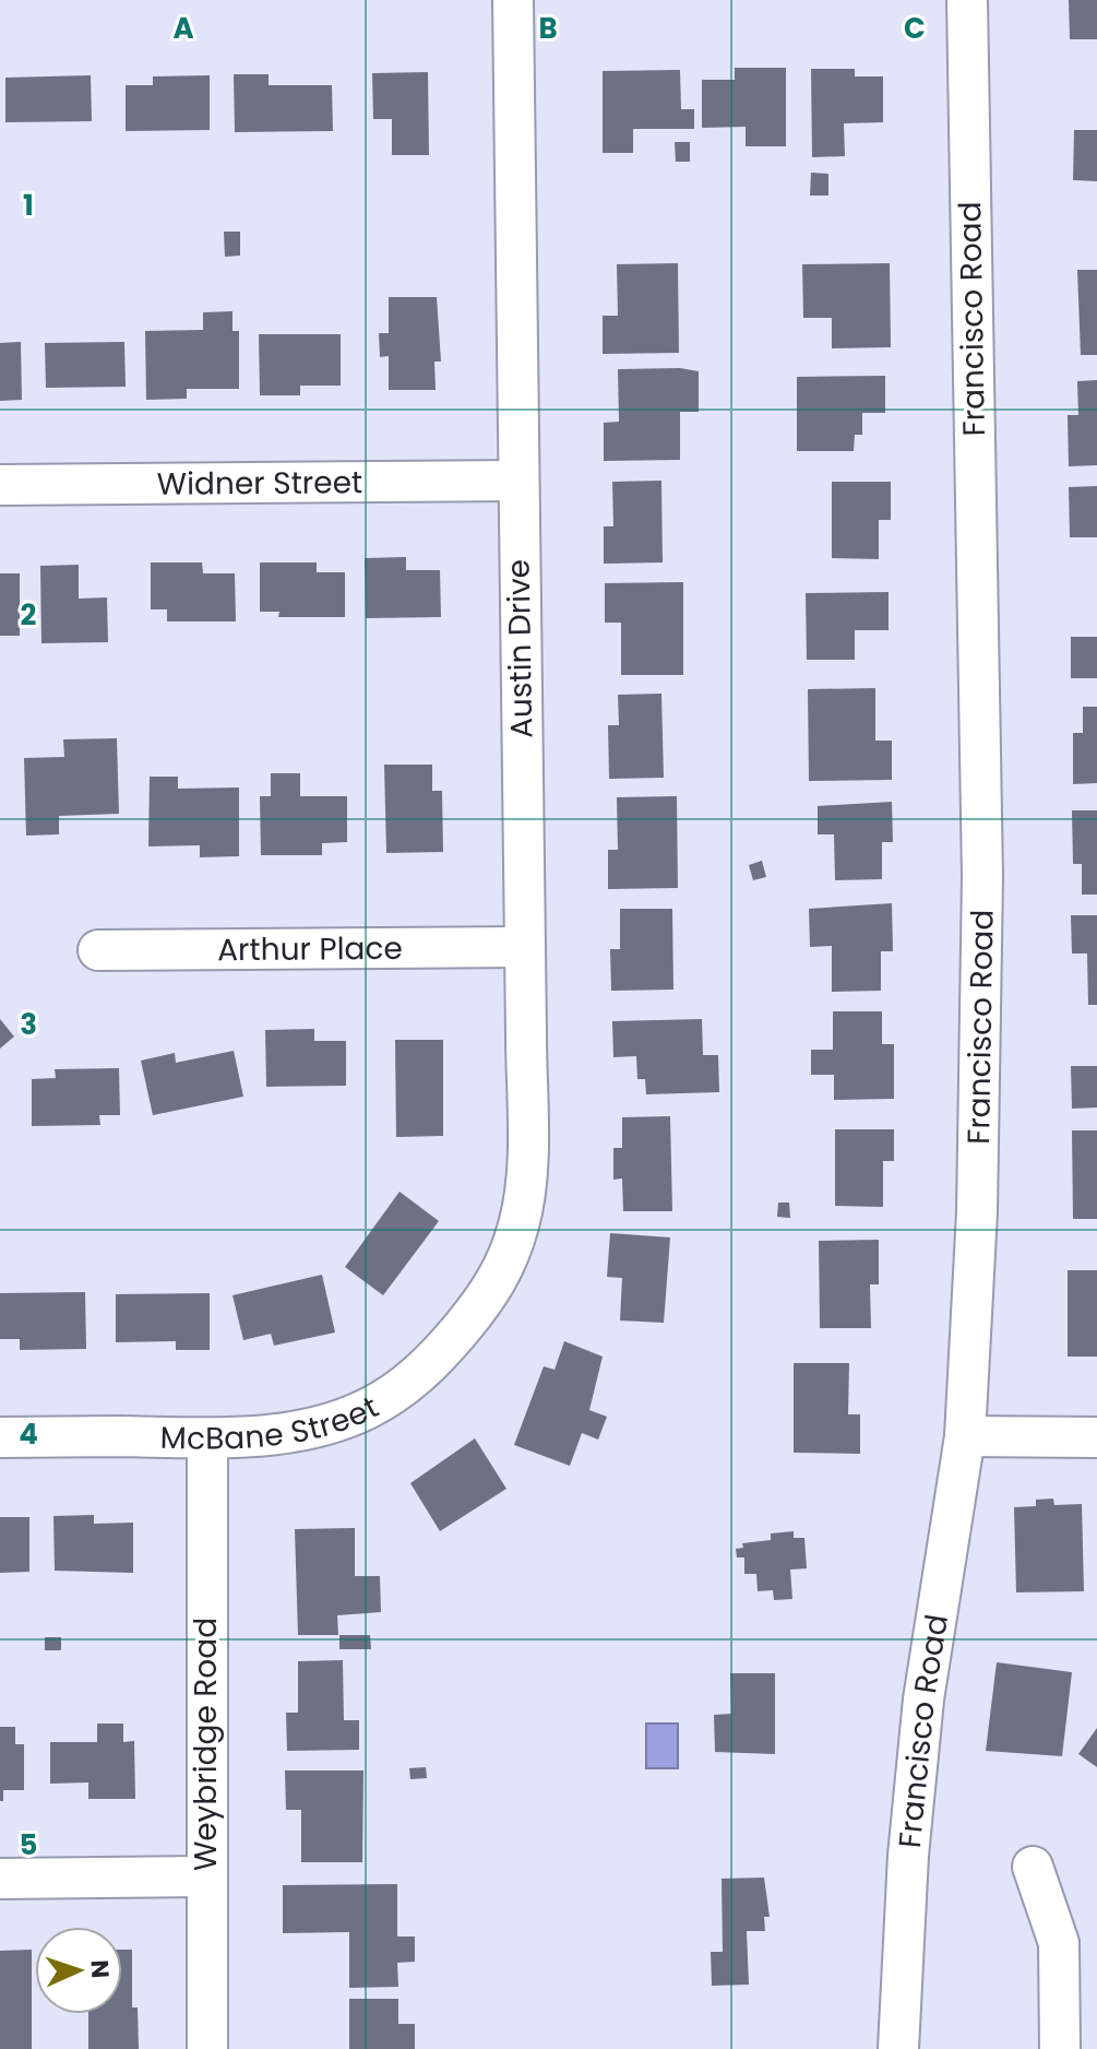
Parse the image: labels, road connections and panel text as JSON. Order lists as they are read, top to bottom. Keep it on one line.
{"streets":{"street":["Francisco Road","Widner Street","Austin Drive","Arthur Place","McBane Street","Weybridge Road"]},"crossings":[["Widner Street","Austin Drive"],["Austin Drive","Arthur Place"],["Austin Drive","McBane Street"],["McBane Street","Weybridge Road"]],"north":"right","grid":{"columns":["A","B","C"],"rows":["1","2","3","4","5"]}}
